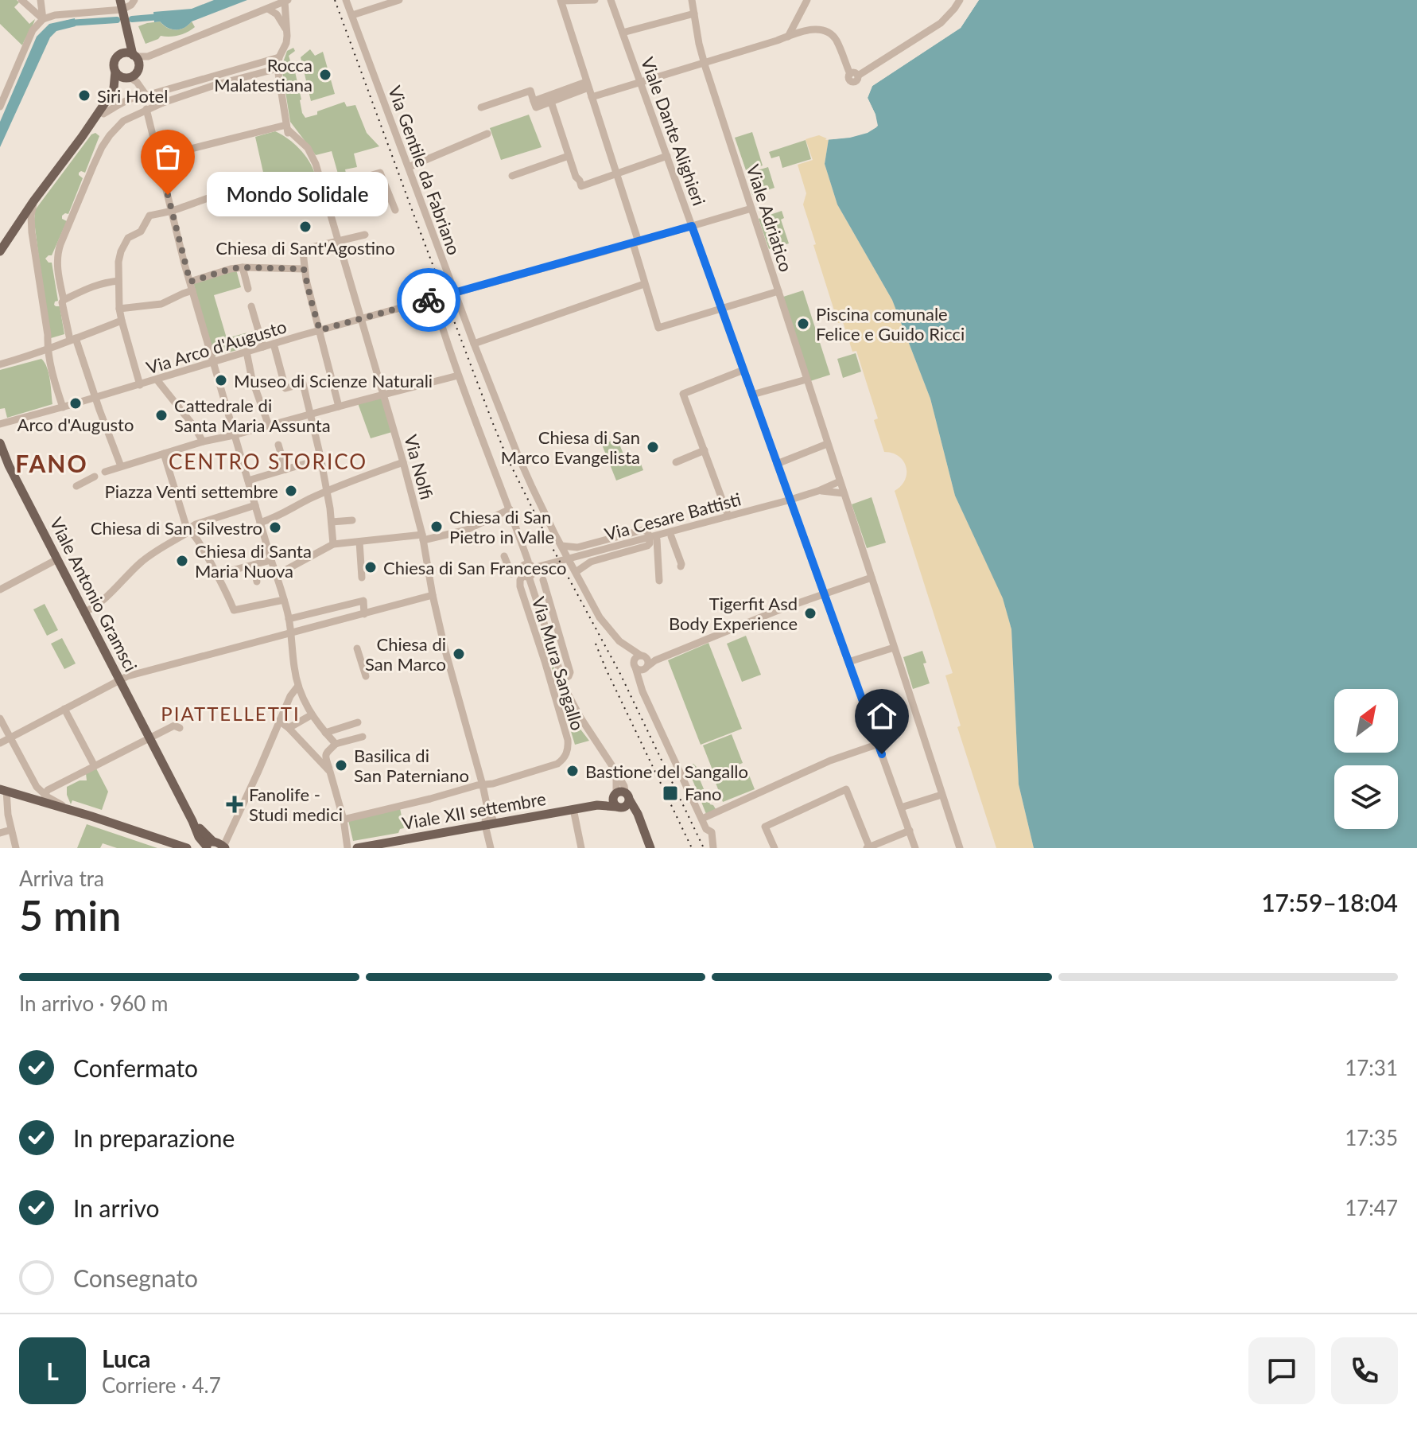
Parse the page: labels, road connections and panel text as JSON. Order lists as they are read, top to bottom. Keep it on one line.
{"streets":{"main road":["Viale Antonio Gramsci","Viale XII settembre"],"street":["Viale Dante Alighieri","Via Gentile da Fabriano","Viale Adriatico","Via Arco d'Augusto","Via Nolfi","Via Cesare Battisti","Via Mura Sangallo"]},"crossings":[["Viale Dante Alighieri","Via Arco d'Augusto"],["Viale Dante Alighieri","Via Cesare Battisti"],["Viale Adriatico","Via Arco d'Augusto"],["Viale Adriatico","Via Cesare Battisti"],["Via Arco d'Augusto","Via Nolfi"],["Via Nolfi","Via Mura Sangallo"],["Via Nolfi","Viale XII settembre"]],"districts":["CENTRO STORICO","FANO","PIATTELLETTI"],"places":{"other":["Rocca Malatestiana","Siri Hotel","Mondo Solidale","Chiesa di Sant'Agostino","Piscina comunale Felice e Guido Ricci","Museo di Scienze Naturali","Arco d'Augusto","Cattedrale di Santa Maria Assunta","Chiesa di San Marco Evangelista","Piazza Venti settembre","Chiesa di San Pietro in Valle","Chiesa di San Silvestro","Chiesa di Santa Maria Nuova","Chiesa di San Francesco","Tigerfit Asd Body Experience","Chiesa di San Marco","Basilica di San Paterniano","Bastione del Sangallo"],"transit":["Fano"],"health":["Fanolife - Studi medici"]},"north":"top right","page":{"bubble":"Mondo Solidale","heading":["5 min","Arriva tra","17:59–18:04"],"panel":["Luca","Corriere · 4.7"],"bar":"In arrivo · 960 m","list":[["Confermato","17:31"],["In preparazione","17:35"],["In arrivo","17:47"],"Consegnato"],"round":"L"}}
